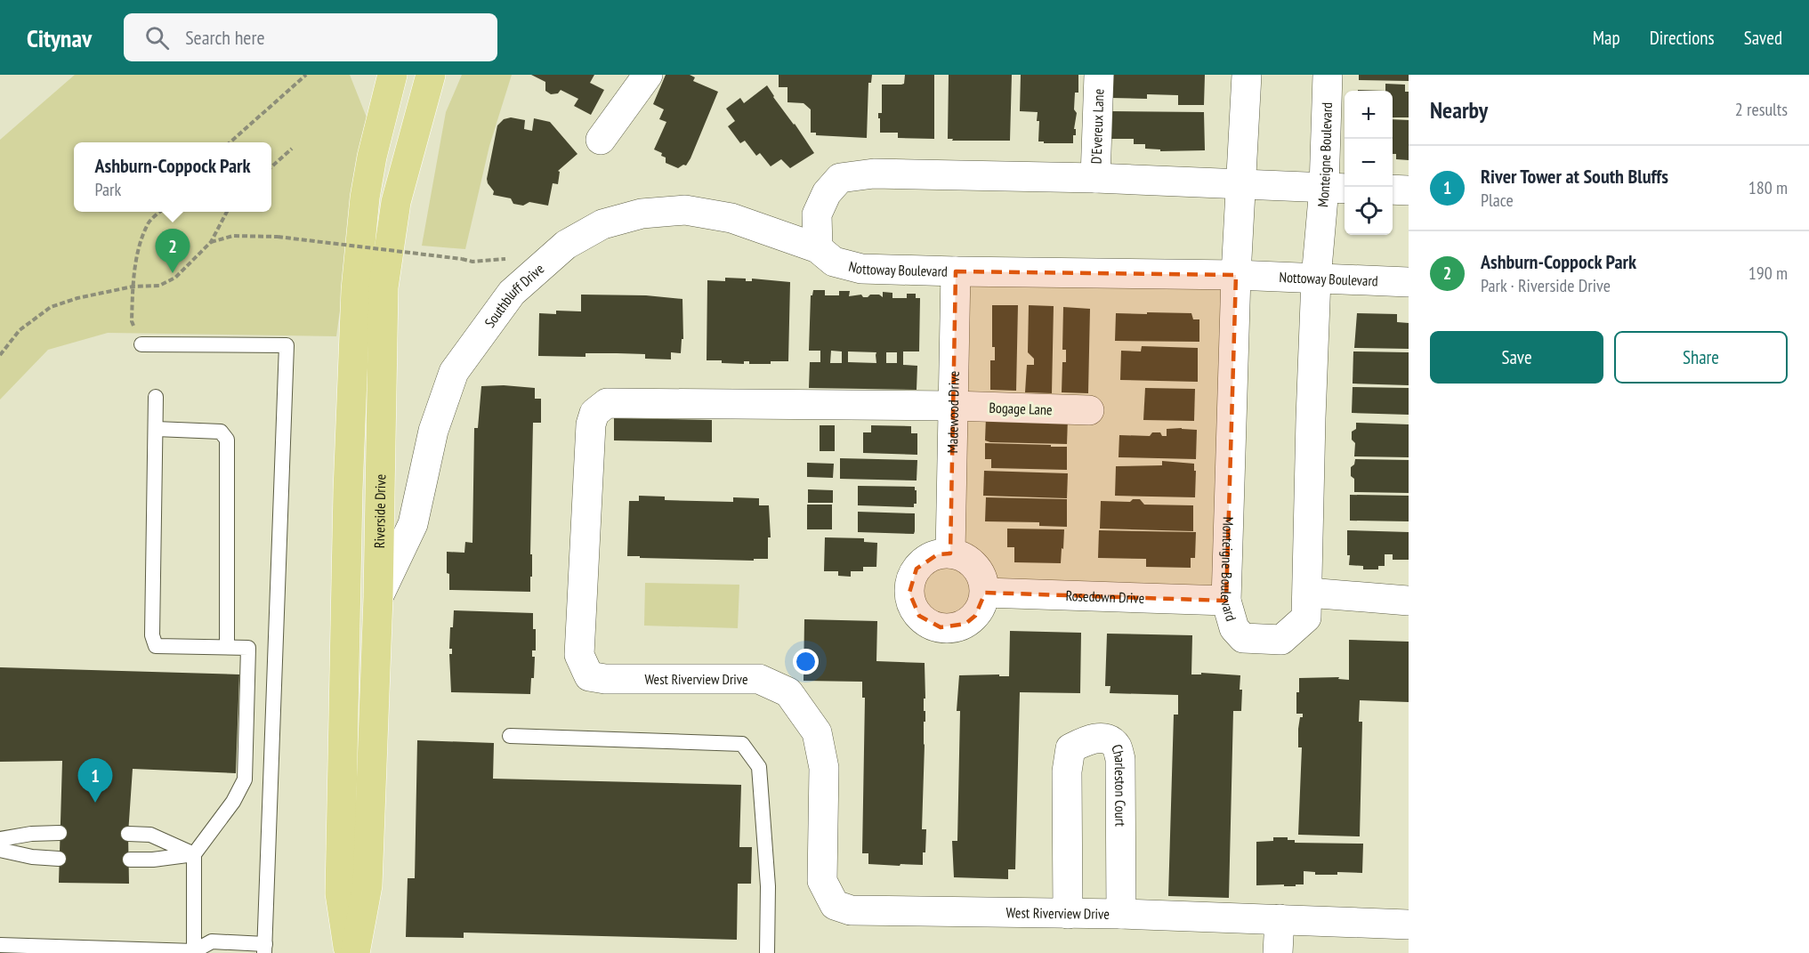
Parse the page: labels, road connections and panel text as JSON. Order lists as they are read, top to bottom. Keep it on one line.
{"streets":{"main road":["Riverside Drive"],"street":["D'Evereux Lane","Monteigne Boulevard","Nottoway Boulevard","Southbluff Drive","Bogage Lane","Madewood Drive","Rosedown Drive","West Riverview Drive","Charleston Court"]},"crossings":[["Monteigne Boulevard","Nottoway Boulevard"],["Monteigne Boulevard","Rosedown Drive"],["Nottoway Boulevard","Southbluff Drive"],["Nottoway Boulevard","Madewood Drive"],["Southbluff Drive","Riverside Drive"],["Bogage Lane","Madewood Drive"],["Bogage Lane","West Riverview Drive"],["Madewood Drive","Rosedown Drive"],["Madewood Drive","West Riverview Drive"],["West Riverview Drive","Charleston Court"]],"page":{"header":"Citynav","search":"Search here","nav":["Map","Directions","Saved"],"heading":["Nearby","2 results"],"map_buttons":["+","−"],"popup":["Ashburn-Coppock Park","Park"],"list":[{"mark":"1","name":"River Tower at South Bluffs","note":"Place","value":"180 m"},{"mark":"2","name":"Ashburn-Coppock Park","note":"Park · Riverside Drive","value":"190 m"}],"pins":["2","1"],"buttons":["Save","Share"]}}
